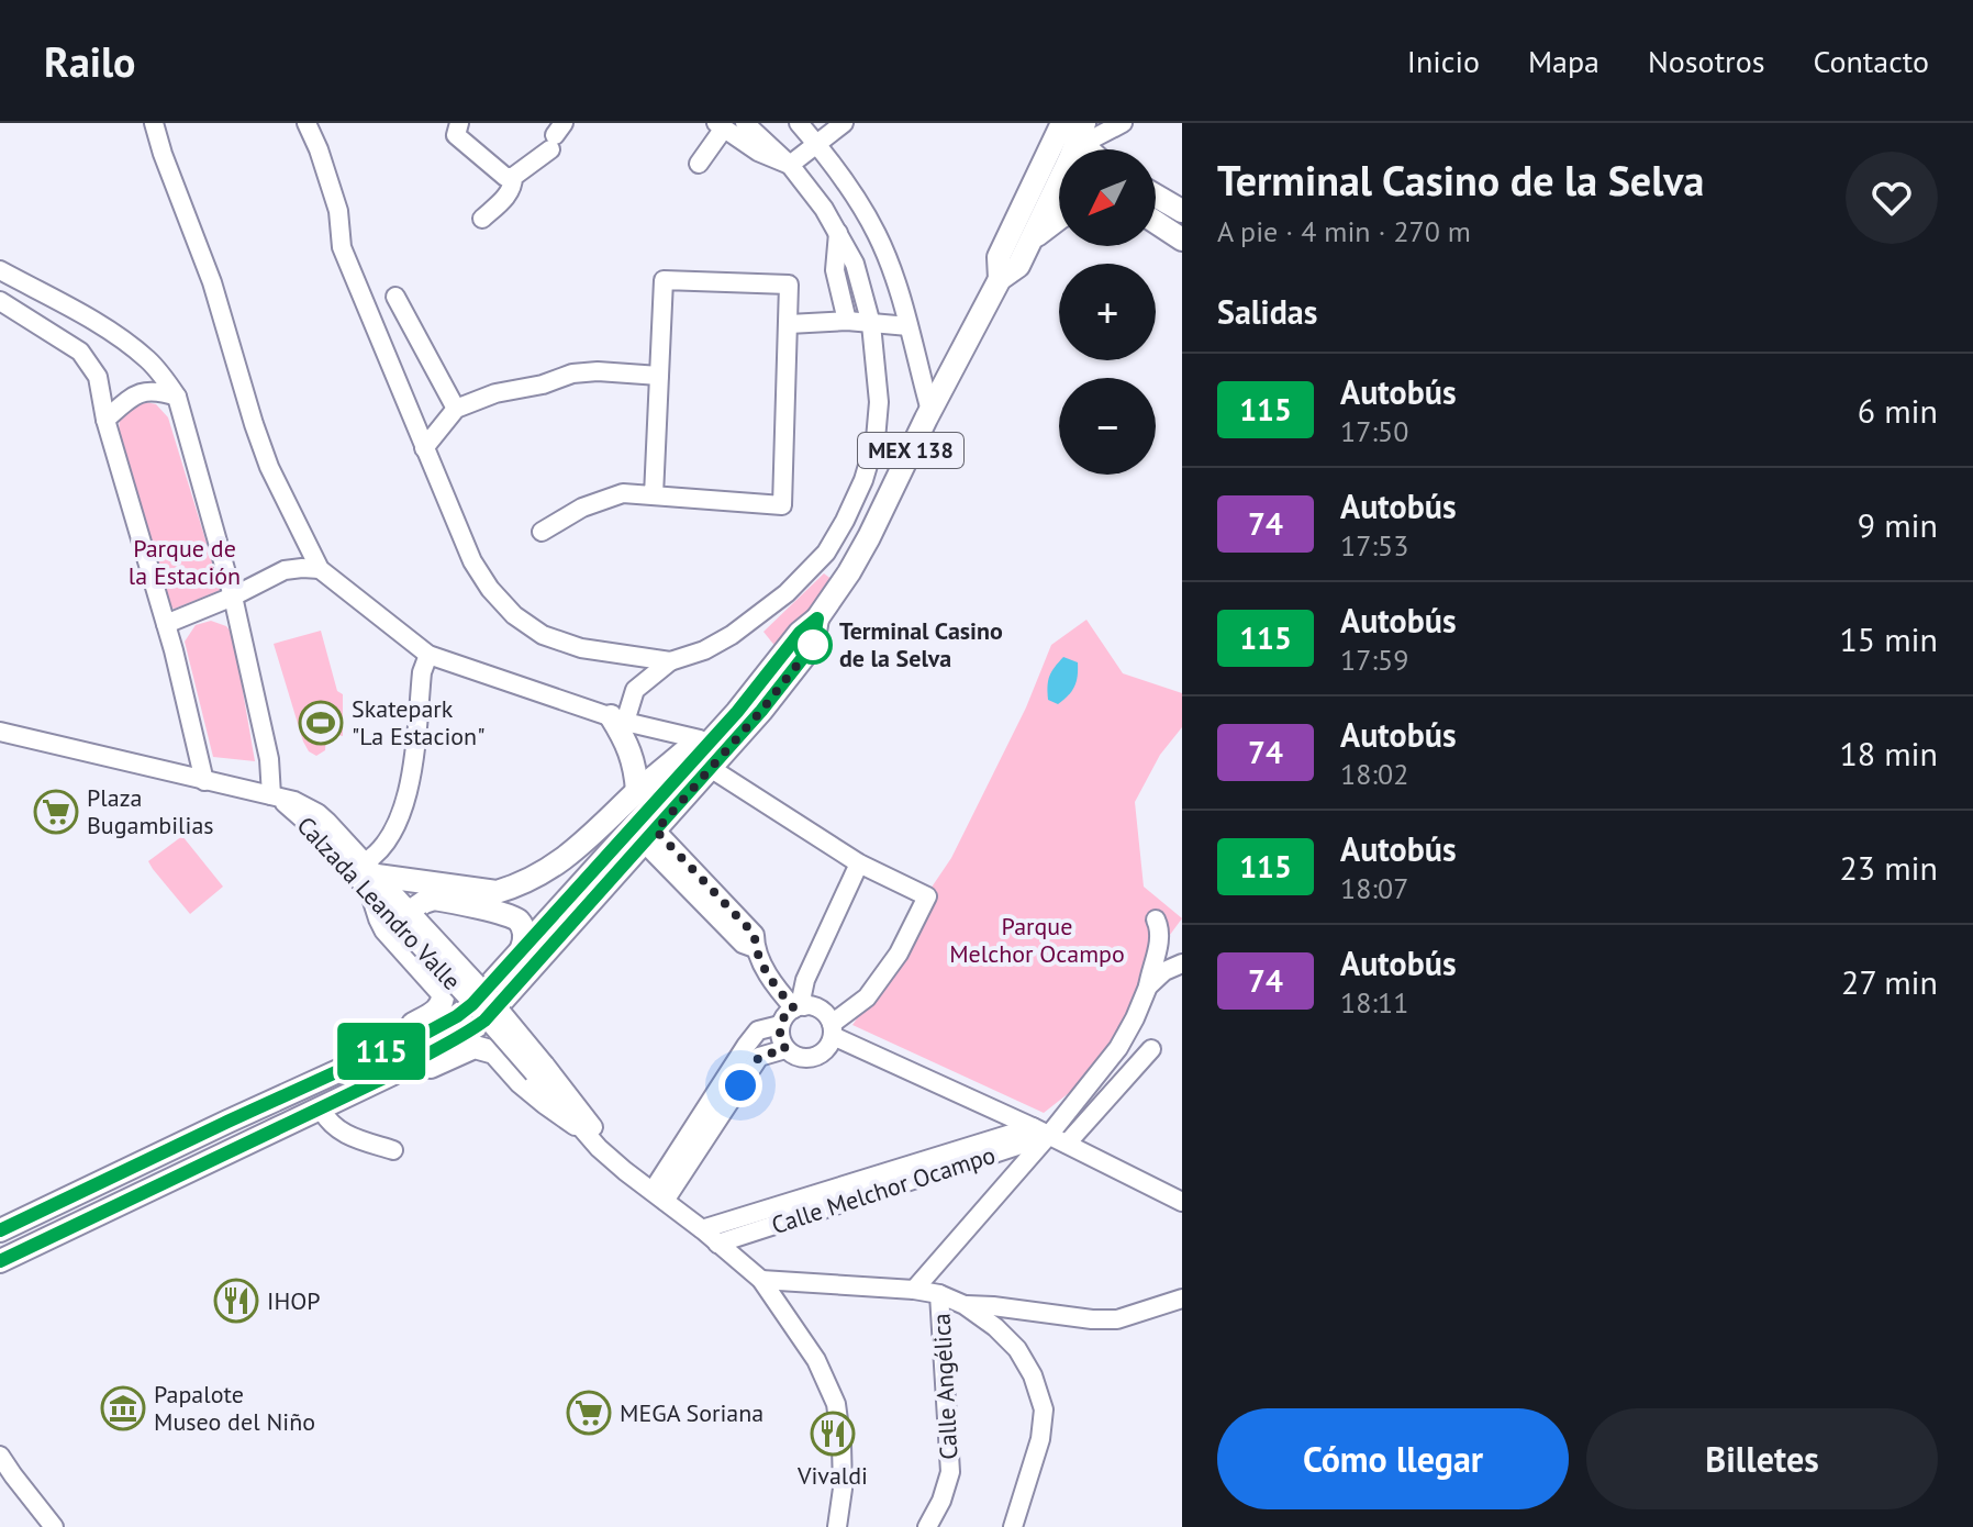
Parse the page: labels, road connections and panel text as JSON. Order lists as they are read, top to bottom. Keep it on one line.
{"streets":{"main road":["MEX 138"],"street":["Calzada Leandro Valle","Calle Melchor Ocampo","Calle Angélica"]},"crossings":[["Calzada Leandro Valle","Calle Melchor Ocampo"]],"parks":["Parque de la Estación","Parque Melchor Ocampo"],"places":{"other":["Terminal Casino de la Selva"],"sports":["Skatepark \"La Estacion\""],"supermarket":["Plaza Bugambilias","MEGA Soriana"],"restaurant":["IHOP","Vivaldi"],"museum":["Papalote Museo del Niño"]},"lines":["bus line 115"],"north":"bottom left","page":{"header":"Railo","nav":["Inicio","Mapa","Nosotros","Contacto"],"on_map":"115","heading":[["Terminal Casino de la Selva","A pie · 4 min · 270 m"],"Salidas"],"map_buttons":["+","−"],"list":[{"mark":"115","name":"Autobús","note":"17:50","value":"6 min"},{"mark":"74","name":"Autobús","note":"17:53","value":"9 min"},{"mark":"115","name":"Autobús","note":"17:59","value":"15 min"},{"mark":"74","name":"Autobús","note":"18:02","value":"18 min"},{"mark":"115","name":"Autobús","note":"18:07","value":"23 min"},{"mark":"74","name":"Autobús","note":"18:11","value":"27 min"}],"buttons":["Cómo llegar","Billetes"]}}
